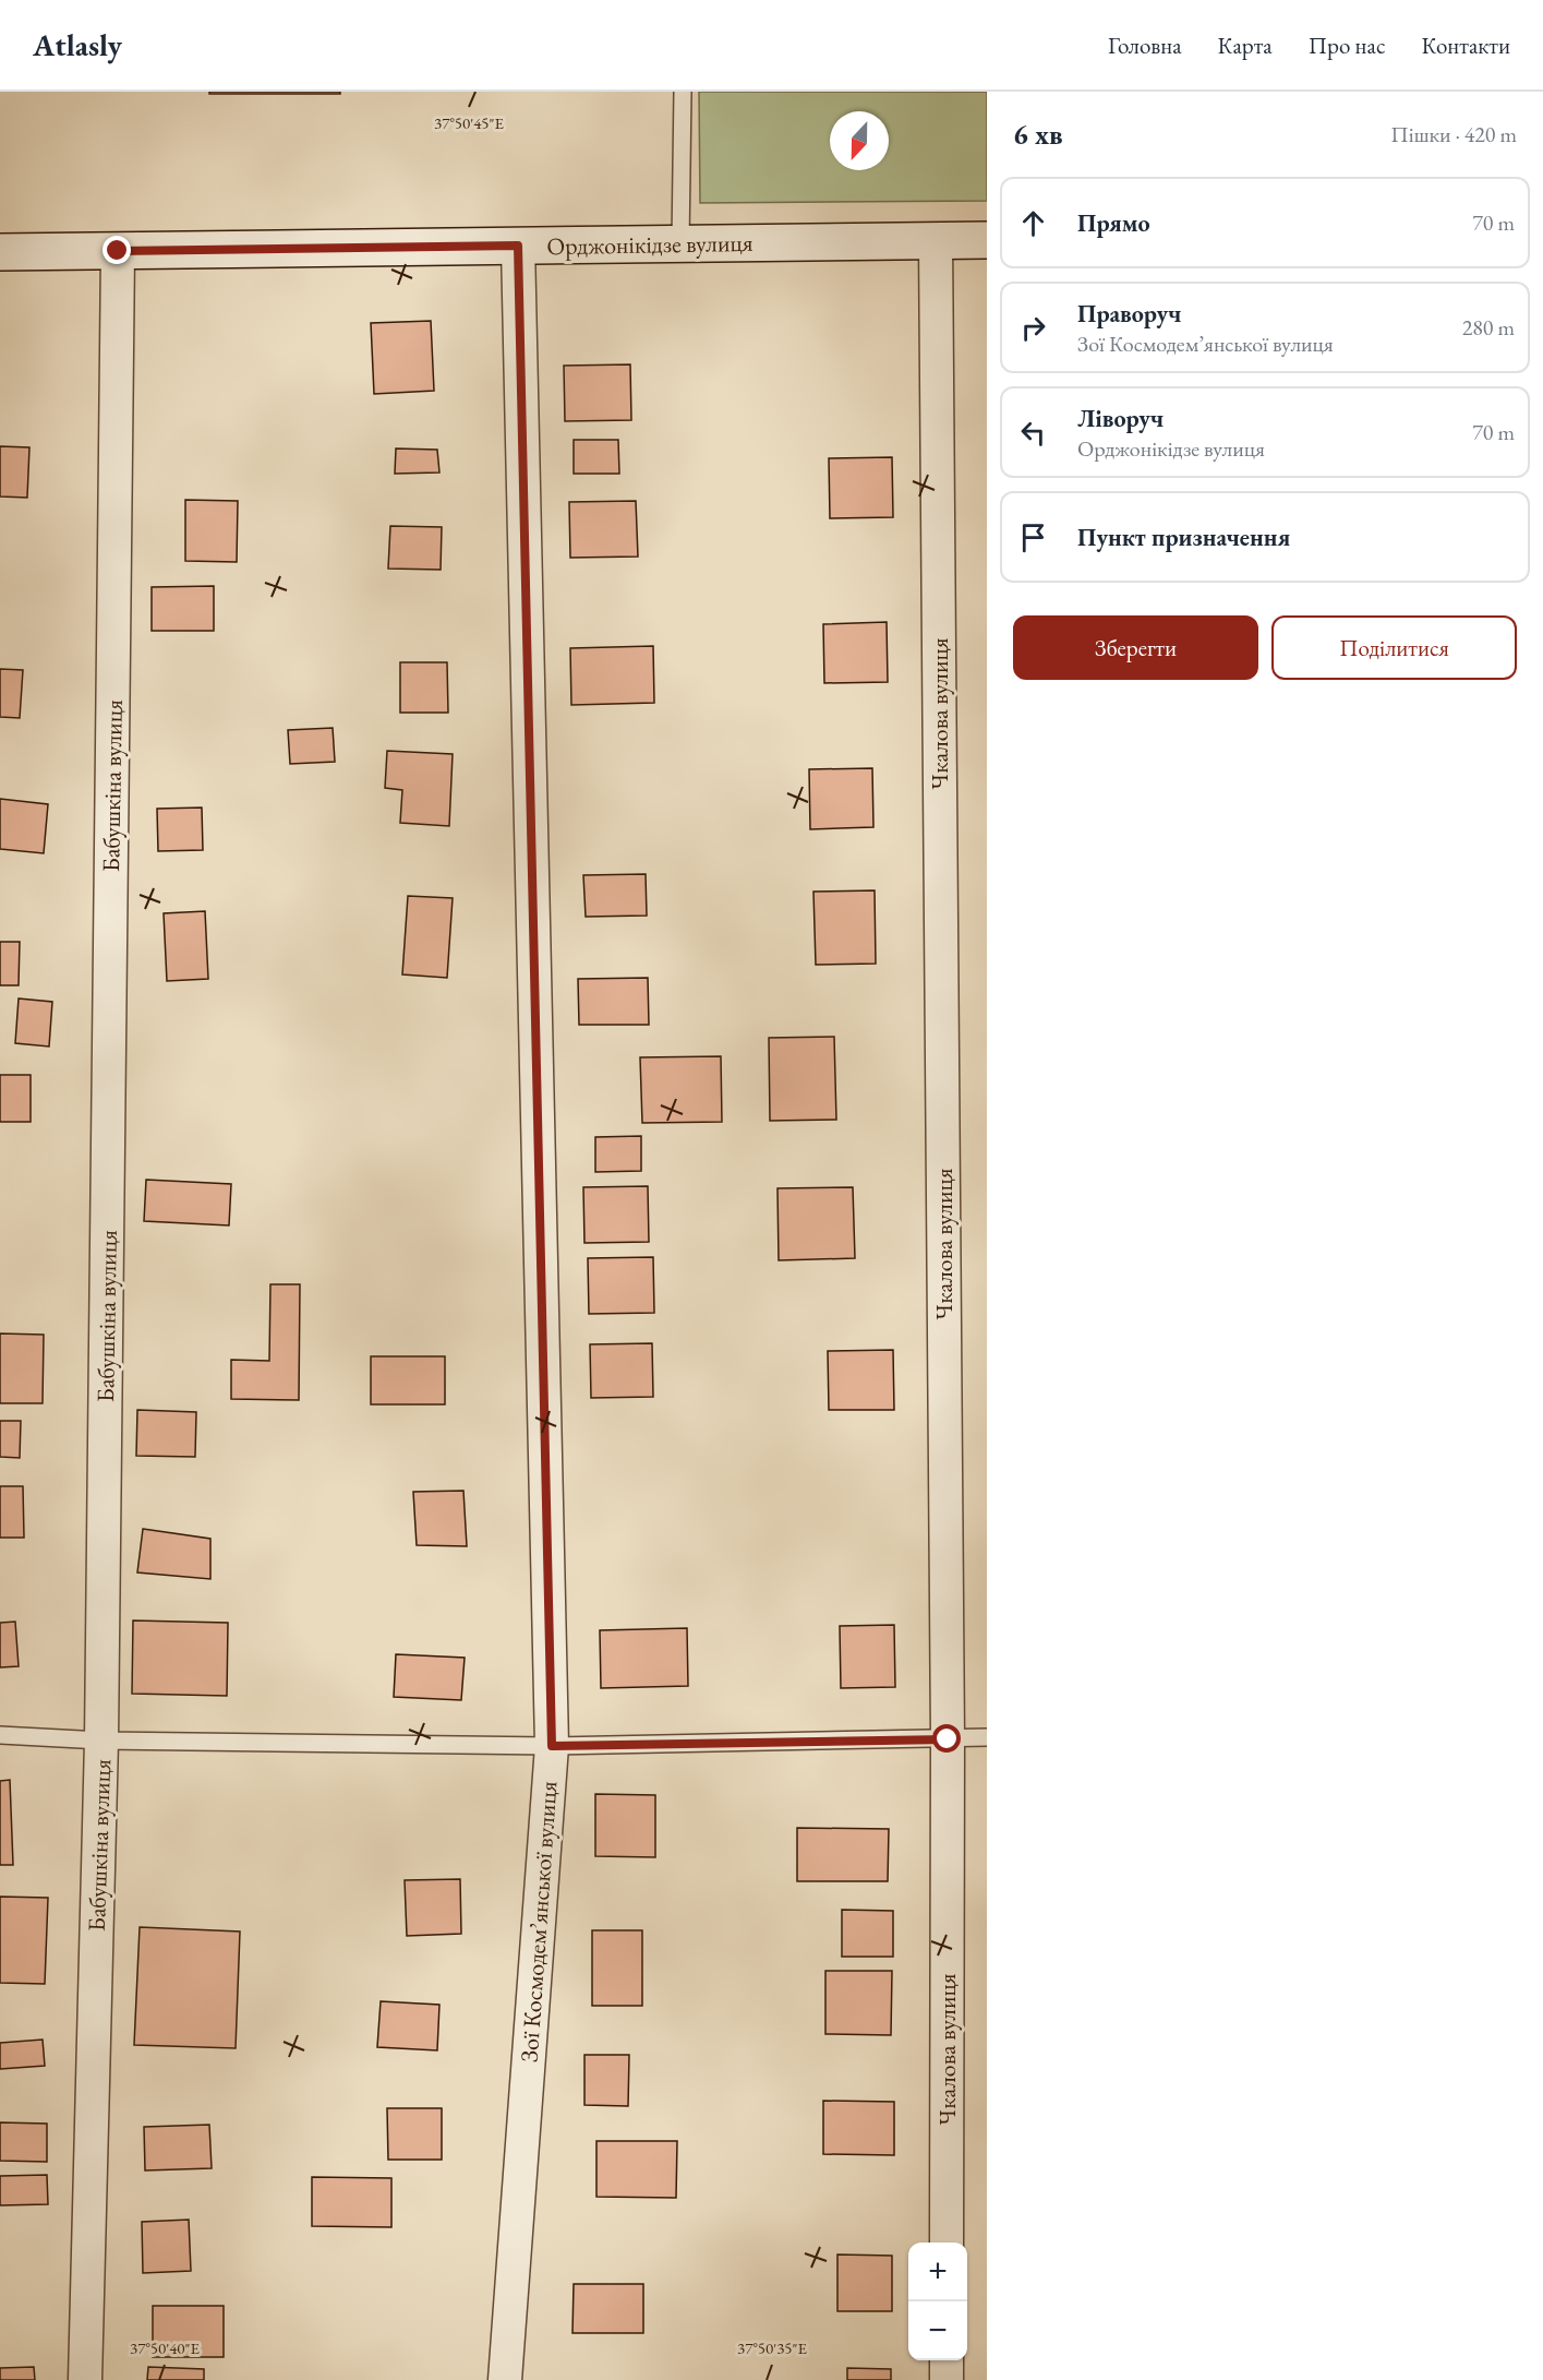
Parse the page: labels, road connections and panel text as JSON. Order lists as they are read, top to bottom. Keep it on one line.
{"streets":{"main road":["Орджонікідзе вулиця"],"street":["Чкалова вулиця","Бабушкіна вулиця","Зої Космодем’янської вулиця"]},"crossings":[["Орджонікідзе вулиця","Чкалова вулиця"],["Орджонікідзе вулиця","Бабушкіна вулиця"],["Орджонікідзе вулиця","Зої Космодем’янської вулиця"]],"north":"bottom","page":{"header":"Atlasly","nav":["Головна","Карта","Про нас","Контакти"],"heading":["6 хв","Пішки · 420 m"],"list":[["Прямо","70 m"],["Праворуч","Зої Космодем’янської вулиця","280 m"],["Ліворуч","Орджонікідзе вулиця","70 m"],"Пункт призначення"],"buttons":["Зберегти","Поділитися"],"map_buttons":["+","−"]},"coordinates":["37°50'45\"E","37°50'40\"E","37°50'35\"E"]}
